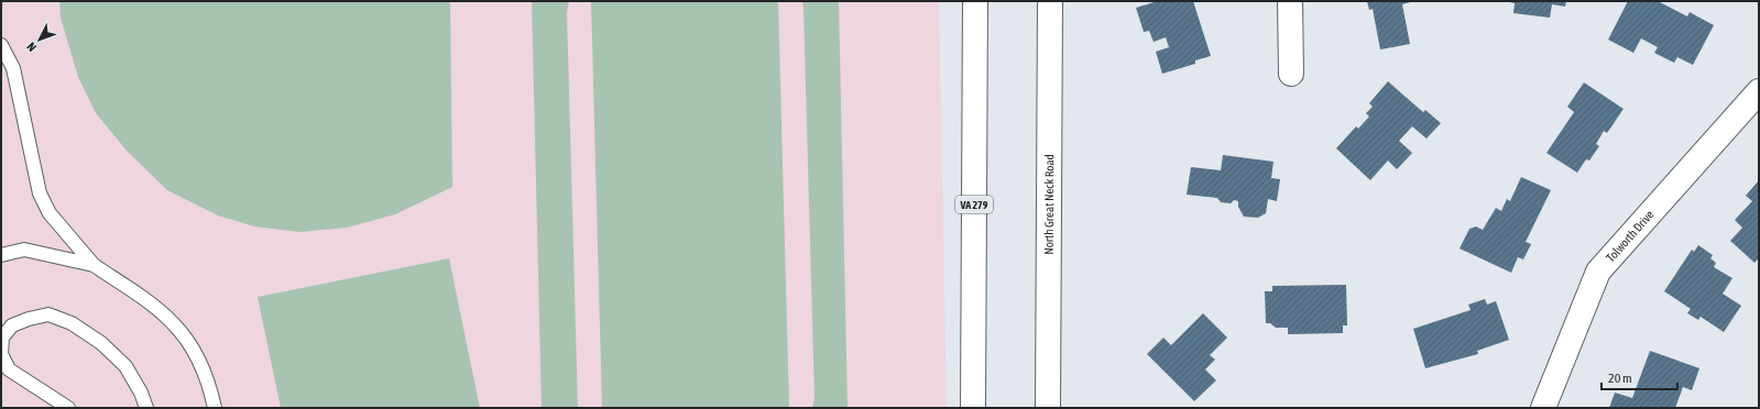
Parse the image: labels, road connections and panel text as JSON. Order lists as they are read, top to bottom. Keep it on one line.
{"streets":{"main road":["VA 279","North Great Neck Road","Tolworth Drive"]},"scale_bar":"20 m","north":"bottom left"}
